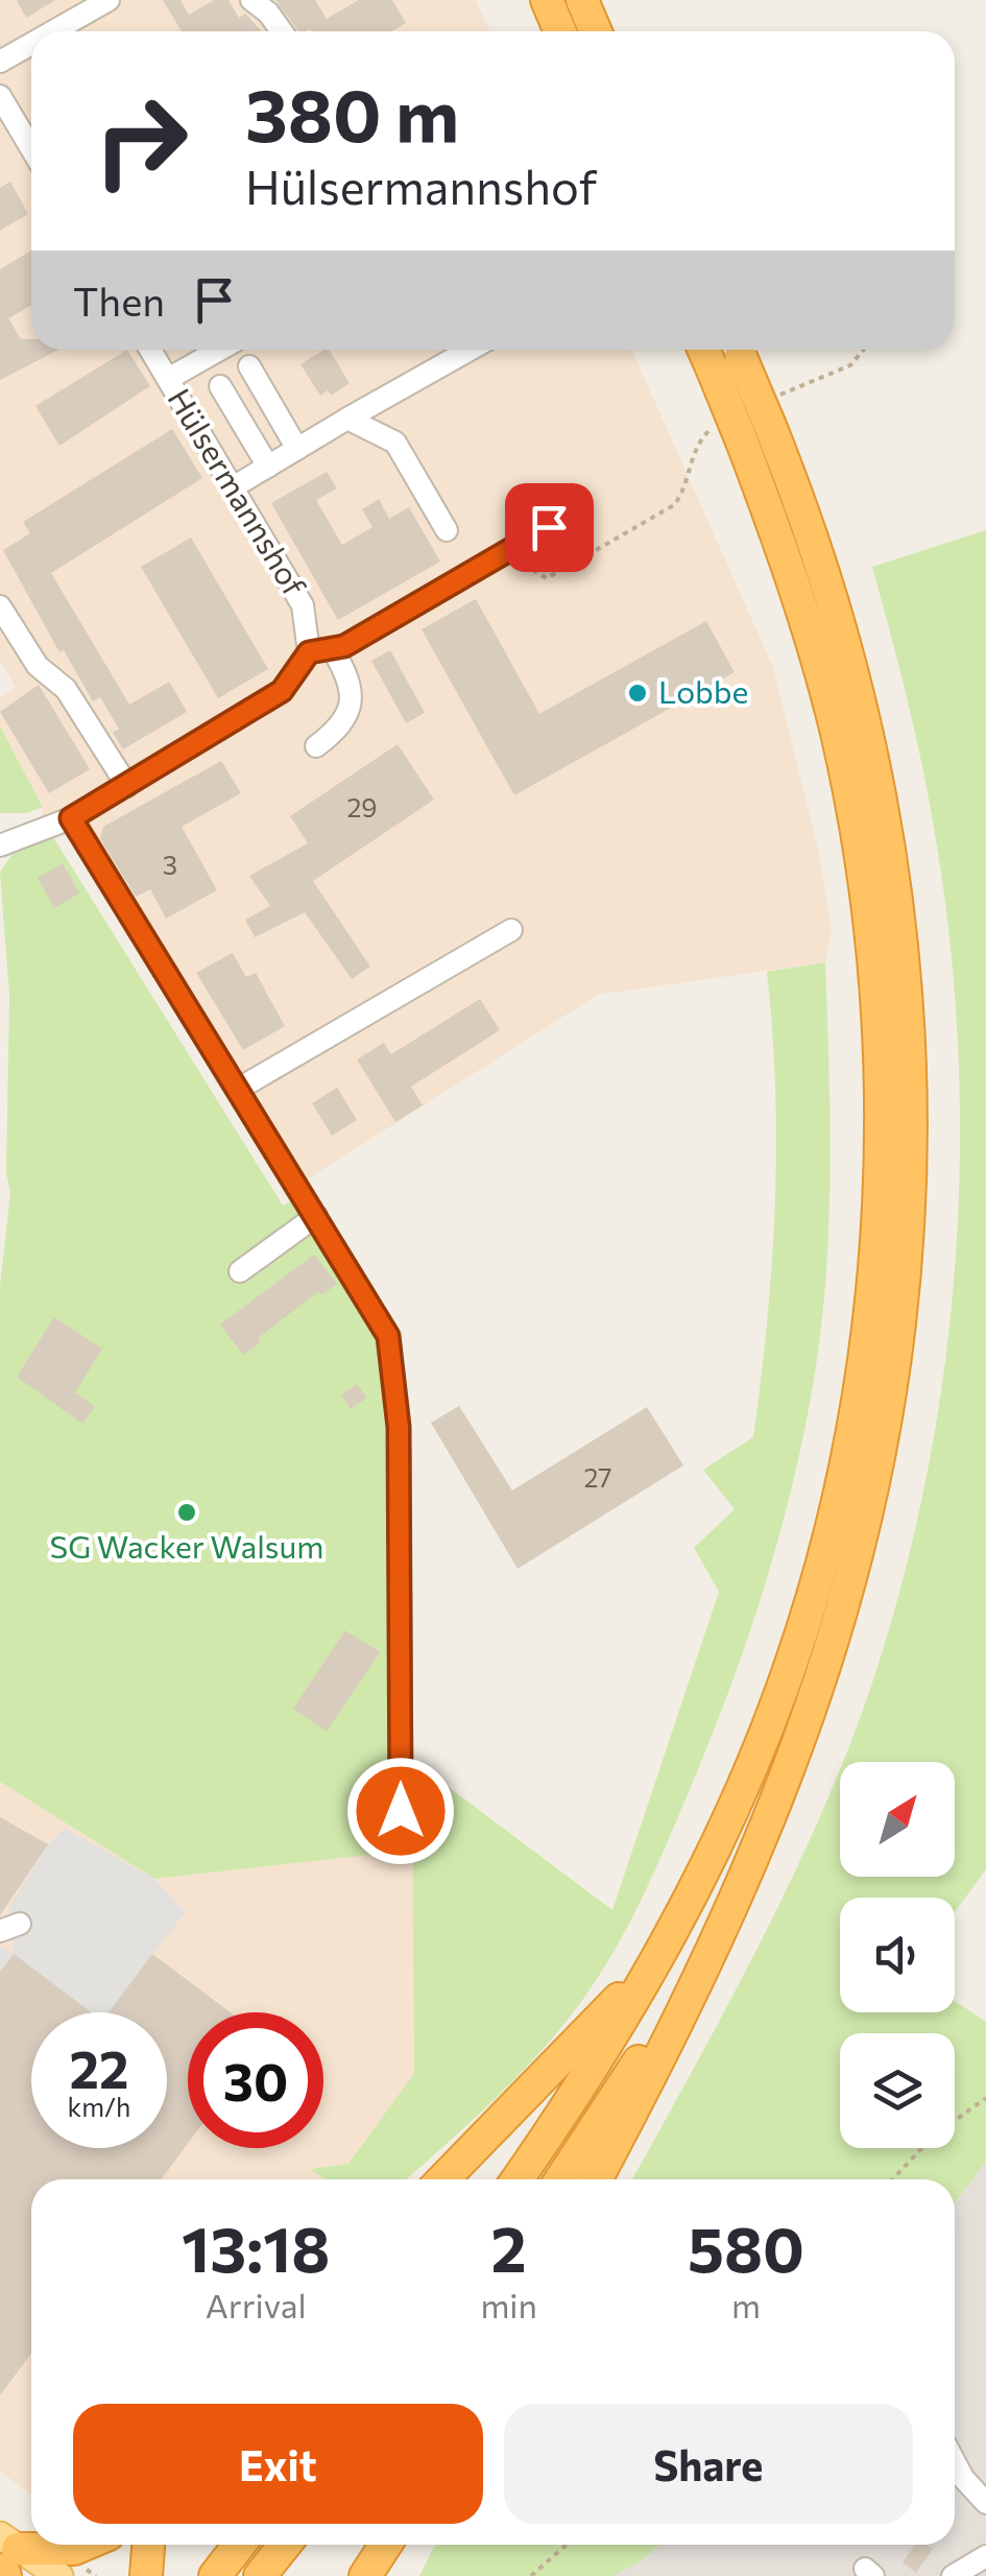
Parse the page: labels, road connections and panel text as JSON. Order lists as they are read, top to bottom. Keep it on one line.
{"streets":{"street":["Hülsermannshof"]},"places":["Lobbe","SG Wacker Walsum"],"house_numbers":["29","3","27"],"north":"top right","page":{"turn":["380 m","Hülsermannshof"],"then":"Then","speed":"22 km/h","limit":"30","eta":["13:18","Arrival","2","min","580","m"],"buttons":["Exit","Share"]}}
